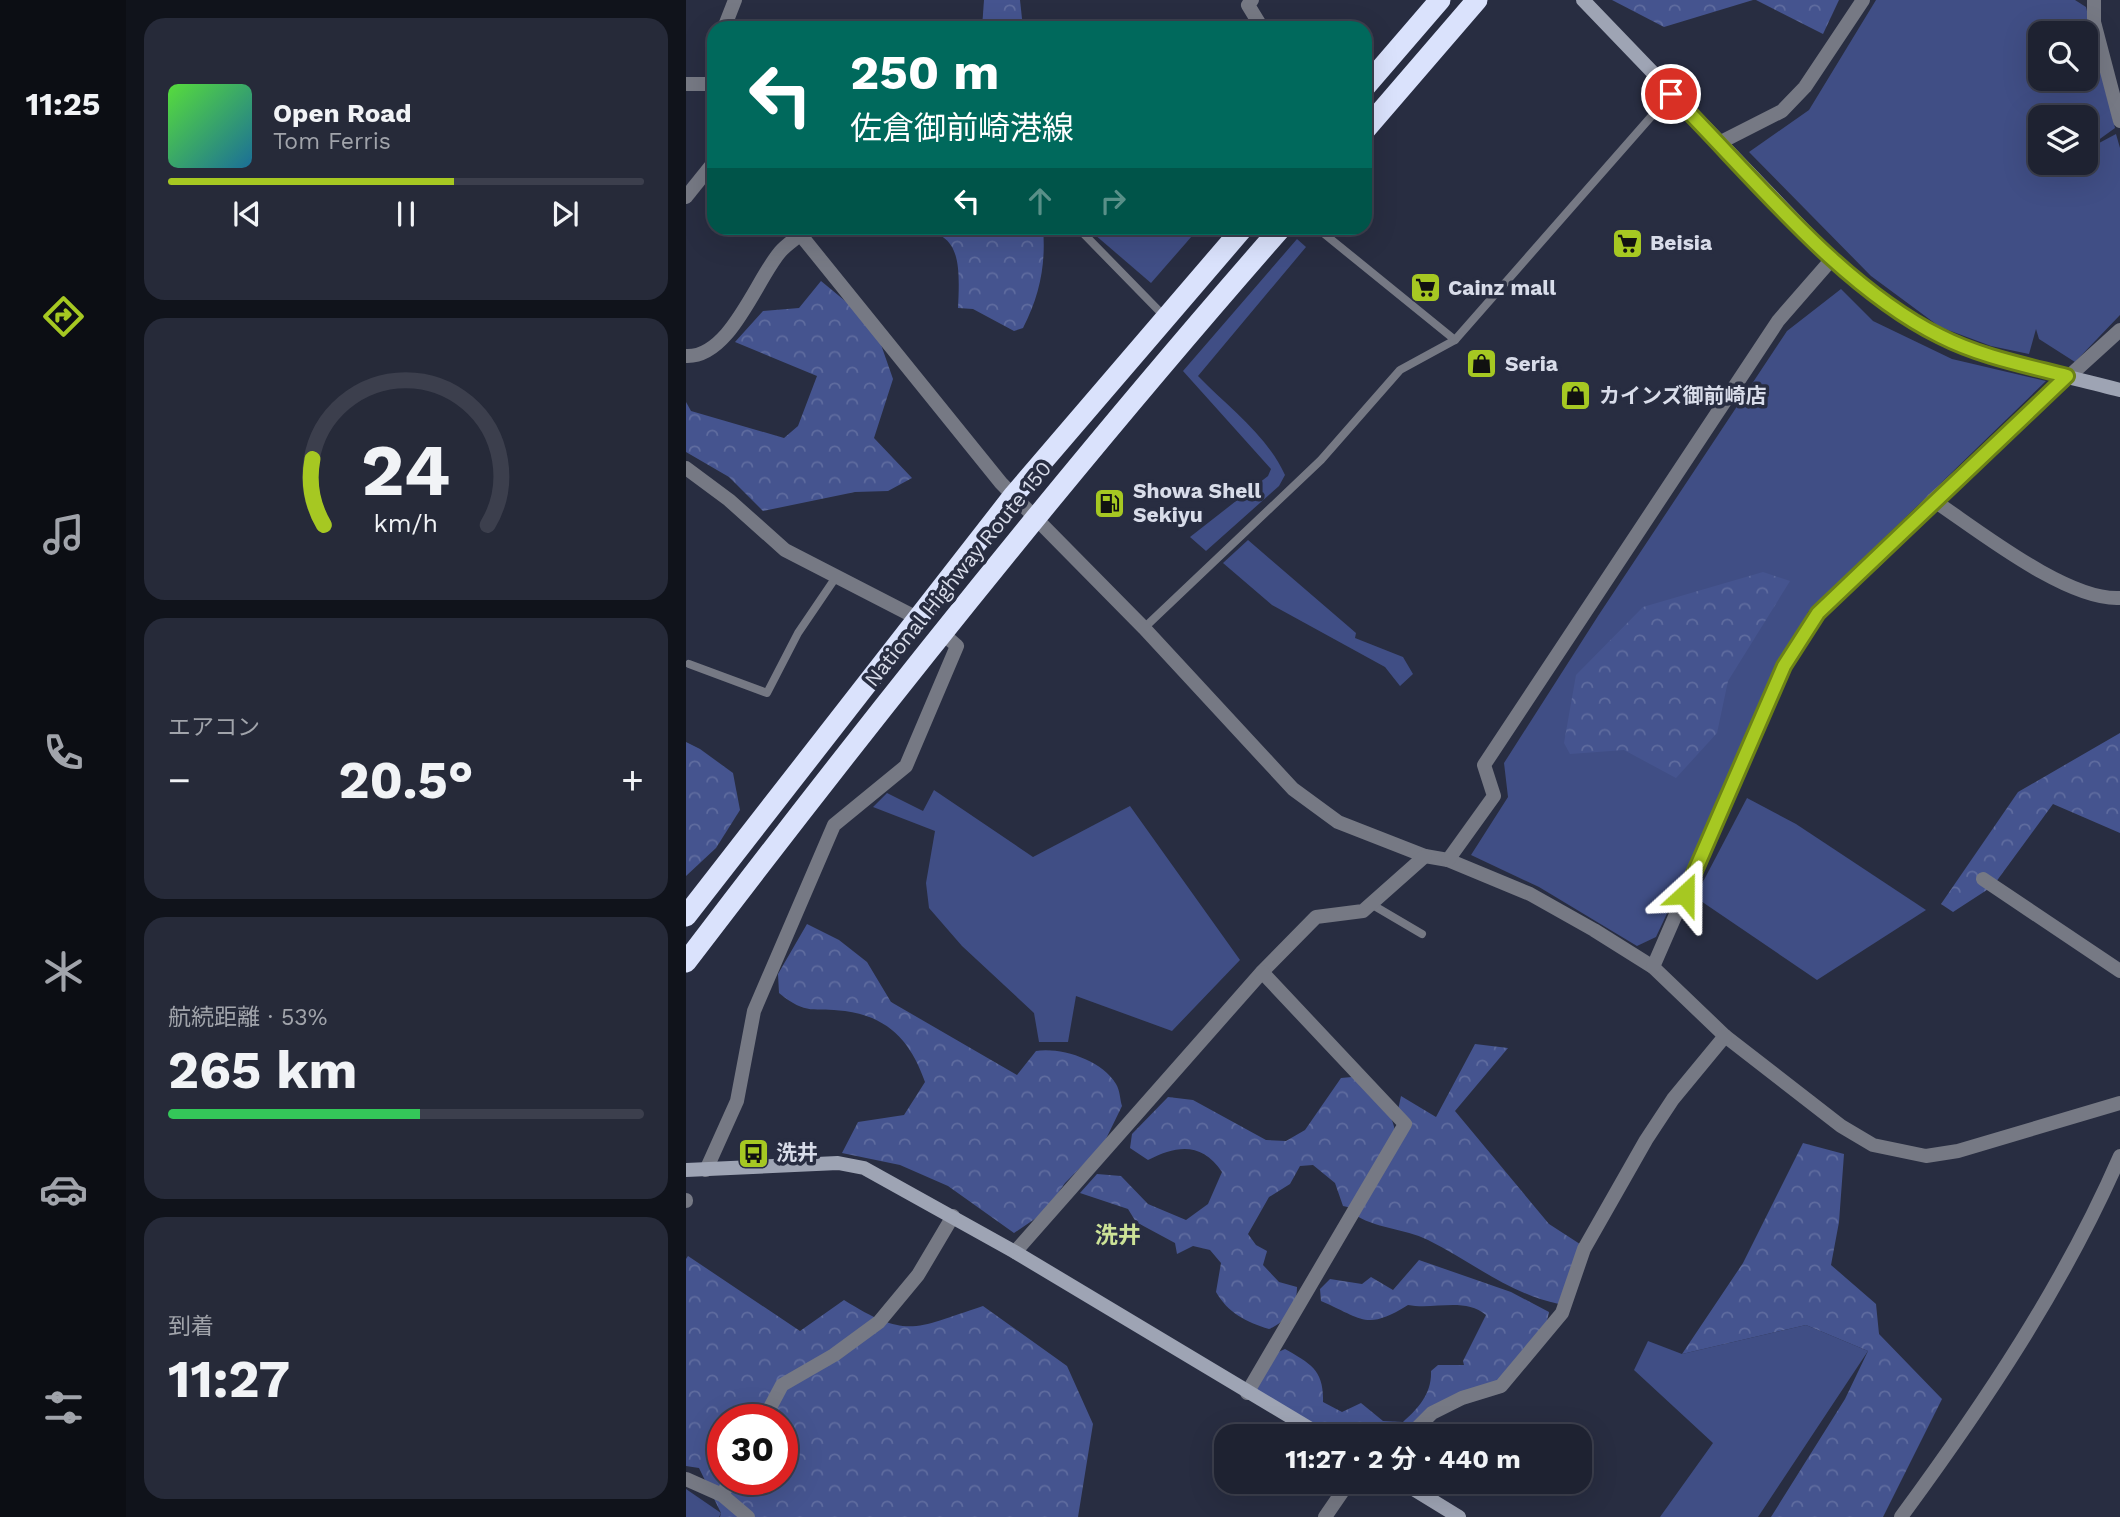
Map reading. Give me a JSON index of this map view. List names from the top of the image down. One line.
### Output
{"streets":{"highway":["National Highway Route 150"]},"districts":["洗井"],"places":{"supermarket":["Beisia","Cainz mall"],"shop":["Seria","カインズ御前崎店"],"fuel station":["Showa Shell Sekiyu"],"bus stop":["洗井"]},"page":{"tabs":"11:25","turn":["250 m","佐倉御前崎港線"],"song":["Open Road","Tom Ferris"],"tile":["エアコン",["航続距離 · 53%","265 km"],["到着","11:27"]],"heat":["−","20.5°","+"],"limit":"30","trip":"11:27 · 2 分 · 440 m","gauge":["24","km/h"]}}
